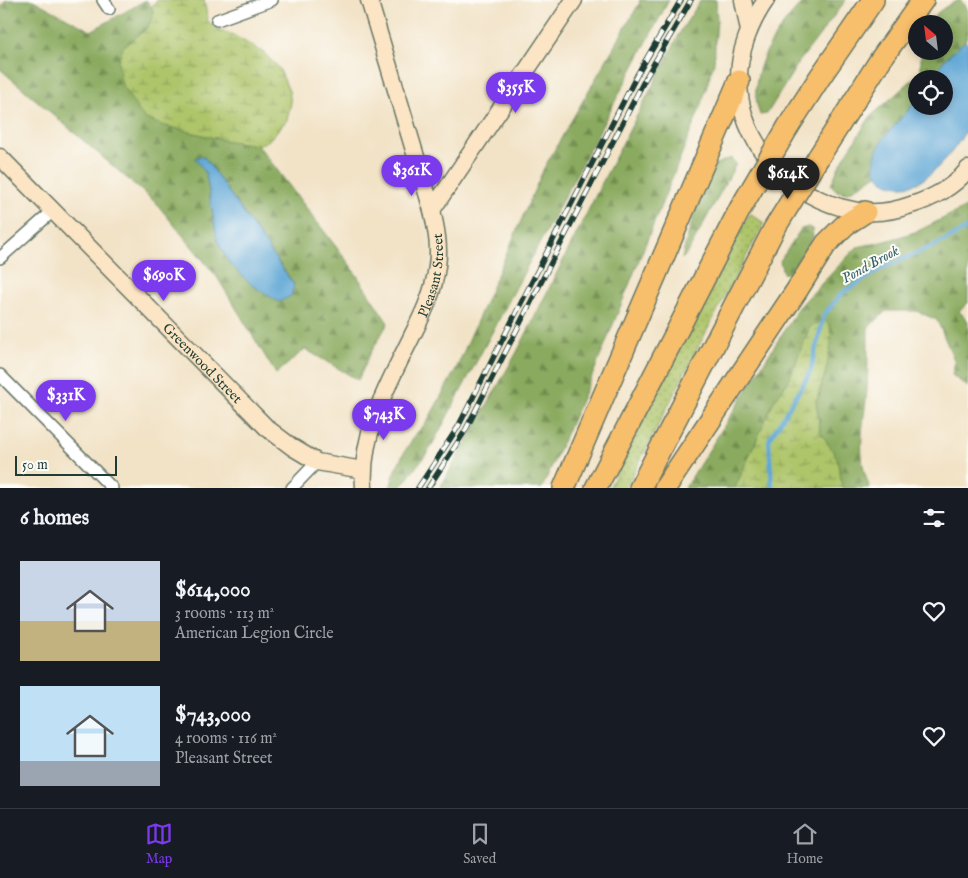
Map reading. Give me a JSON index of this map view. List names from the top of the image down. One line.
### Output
{"streets":{"street":["Pleasant Street","Greenwood Street"]},"crossings":[["Pleasant Street","Greenwood Street"]],"water":["Pond Brook"],"scale_bar":"50 m","north":"top left","page":{"price":["$355K","$361K","$614K","$690K","$331K","$743K"],"scale":"50 m","heading":"6 homes","list":[{"name":"$614,000","note":"3 rooms · 113 m² · American Legion Circle"},{"name":"$743,000","note":"4 rooms · 116 m² · Pleasant Street"}],"tabs":["Map","Saved","Home"]}}
